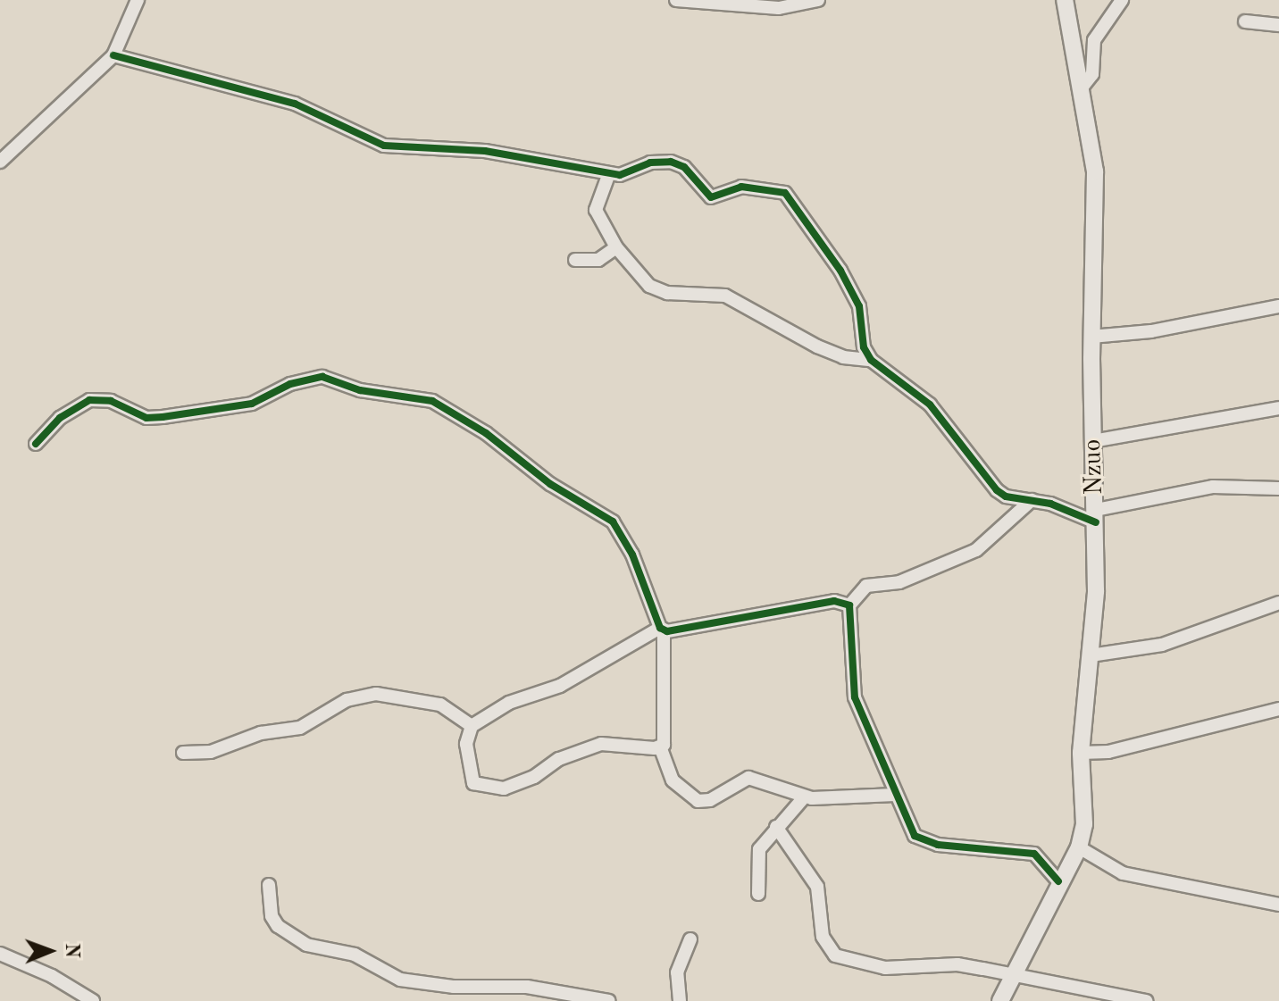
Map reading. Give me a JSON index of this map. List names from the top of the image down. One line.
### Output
{"streets":{"street":["Nzuo"]},"north":"right"}
